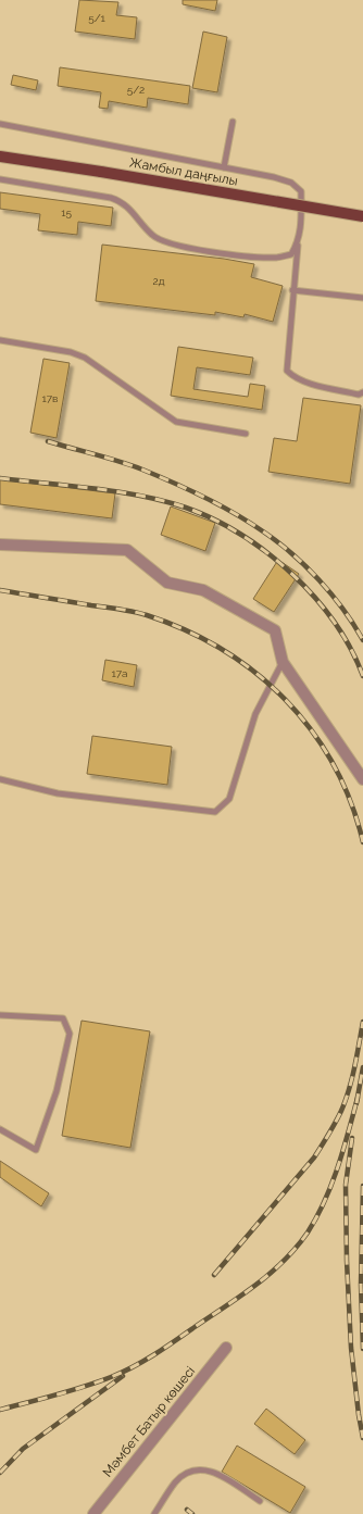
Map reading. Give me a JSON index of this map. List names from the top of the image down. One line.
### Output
{"streets":{"main road":["Жамбыл даңғылы"],"street":["Мәмбет Батыр көшесі"]},"house_numbers":["5/1","5/2","15","2д","17в","17а"]}
